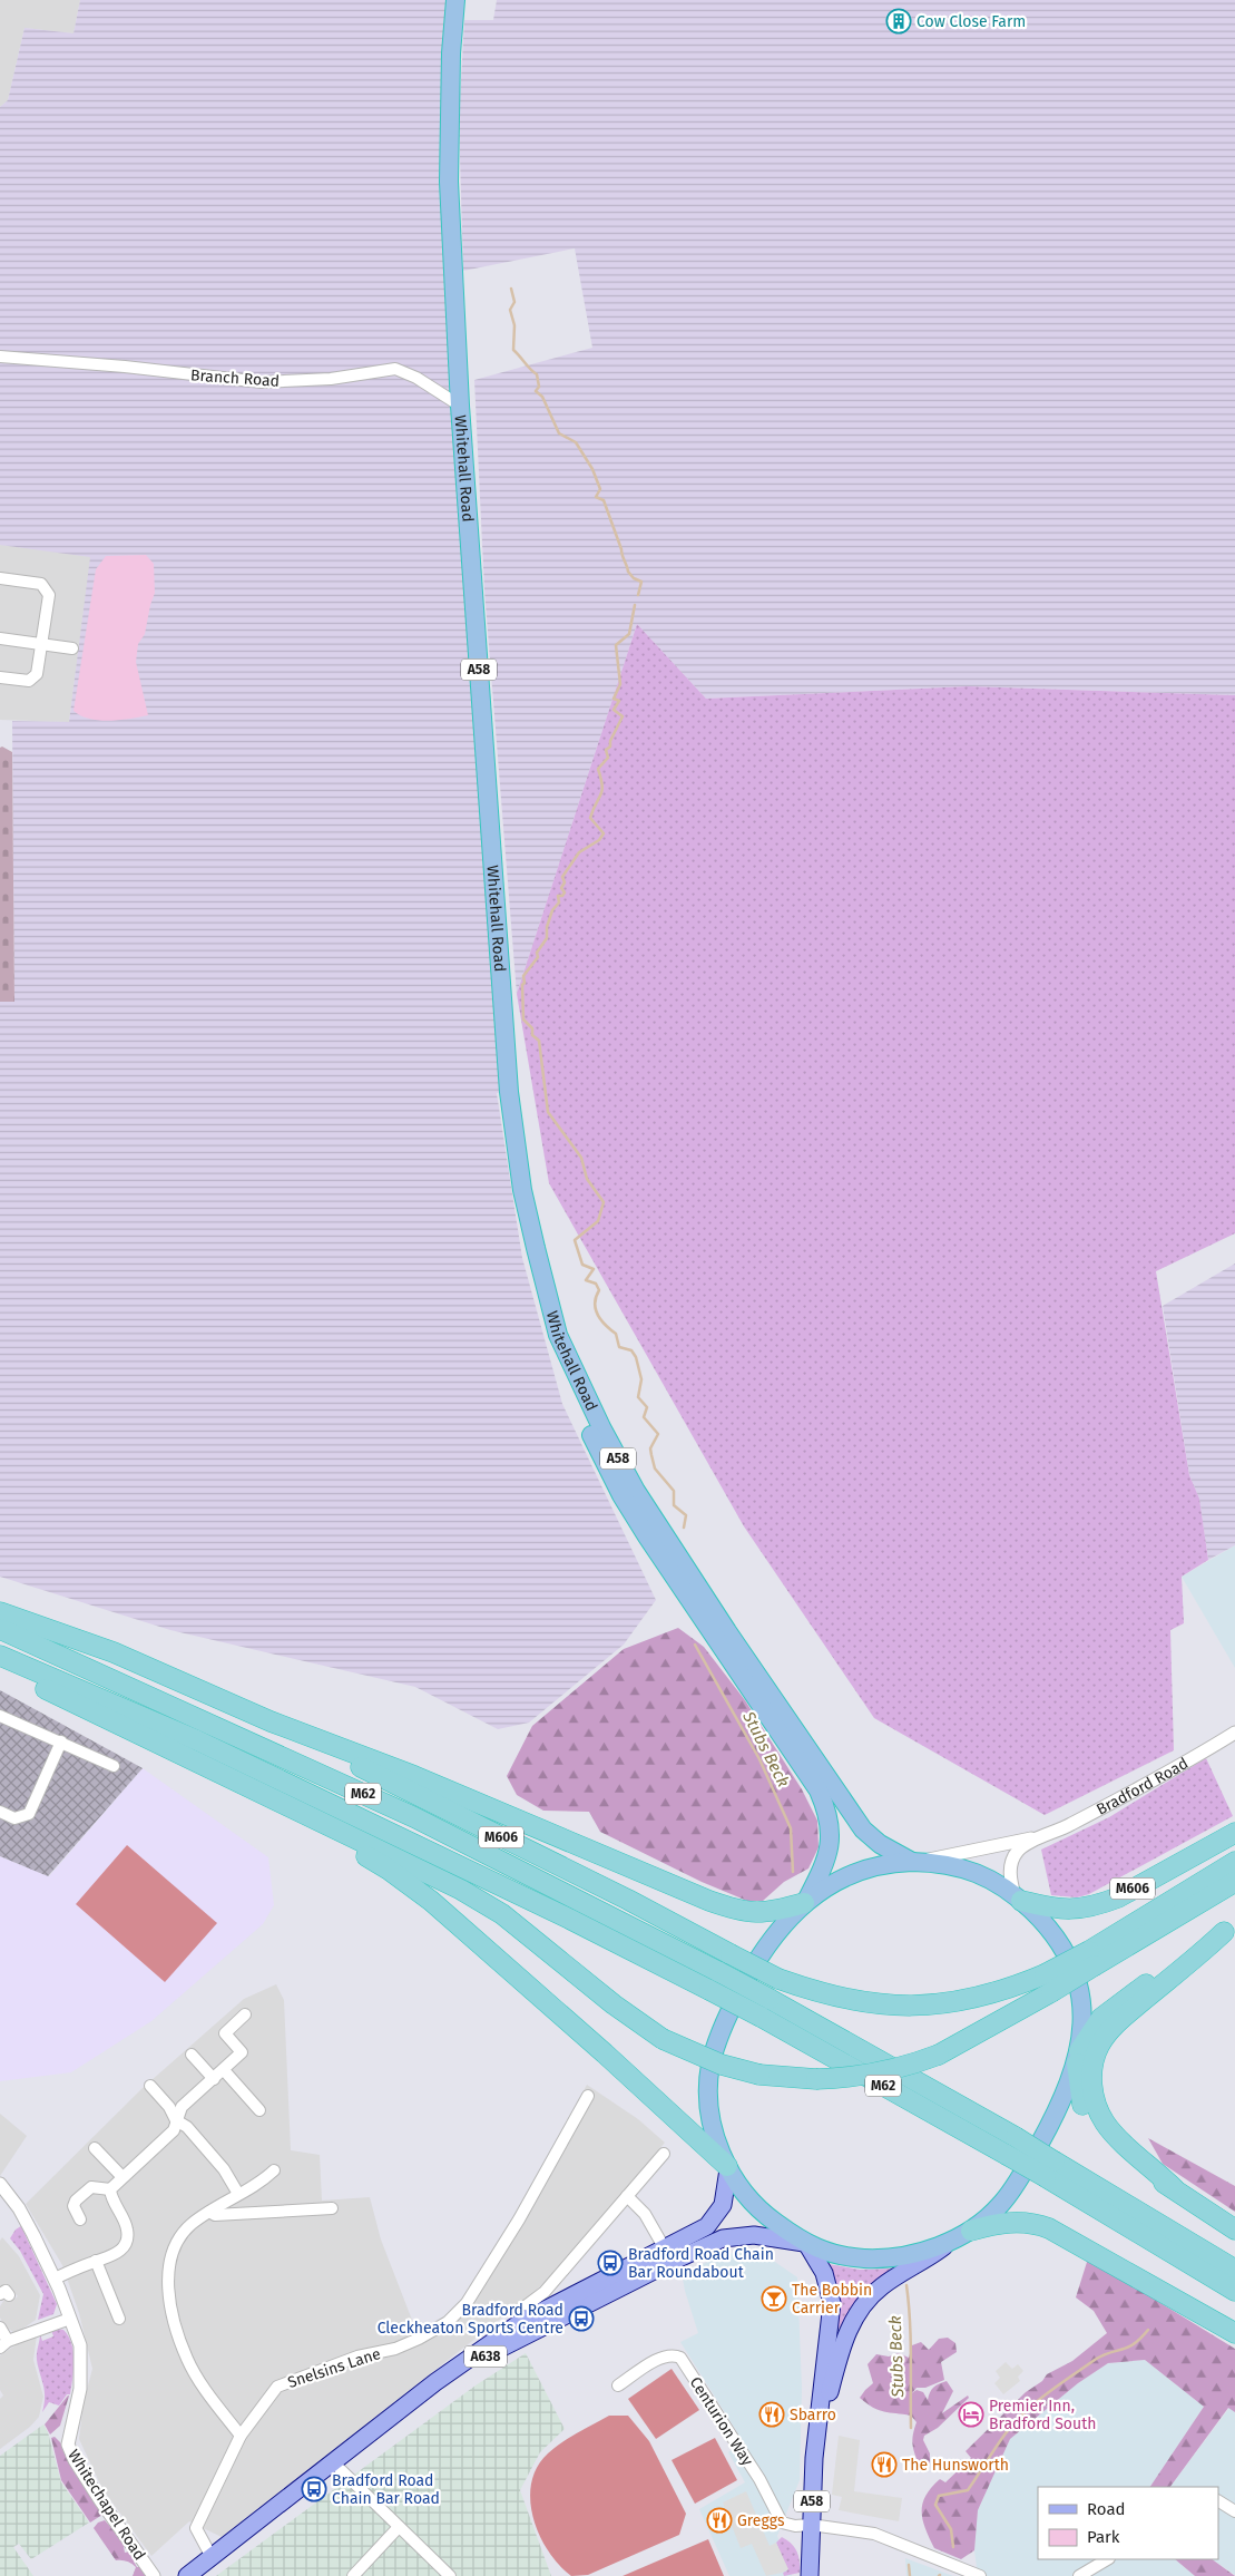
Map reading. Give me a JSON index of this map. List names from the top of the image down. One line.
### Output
{"streets":{"highway":["Whitehall Road","A58","M62","M606"],"street":["Branch Road","Bradford Road","Snelsins Lane","Centurion Way","Whitechapel Road"]},"crossings":[["Branch Road","Whitehall Road"],["Whitehall Road","A58"],["Whitehall Road","Bradford Road"],["A58","Centurion Way"],["Bradford Road","M606"]],"water":["Stubs Beck"],"places":{"building":["Cow Close Farm"],"bus stop":["Bradford Road Chain Bar Roundabout","Bradford Road Cleckheaton Sports Centre","Bradford Road Chain Bar Road"],"bar":["The Bobbin Carrier"],"restaurant":["Sbarro","The Hunsworth","Greggs"],"hotel":["Premier Inn, Bradford South"]},"legend":["Road","Park"]}
